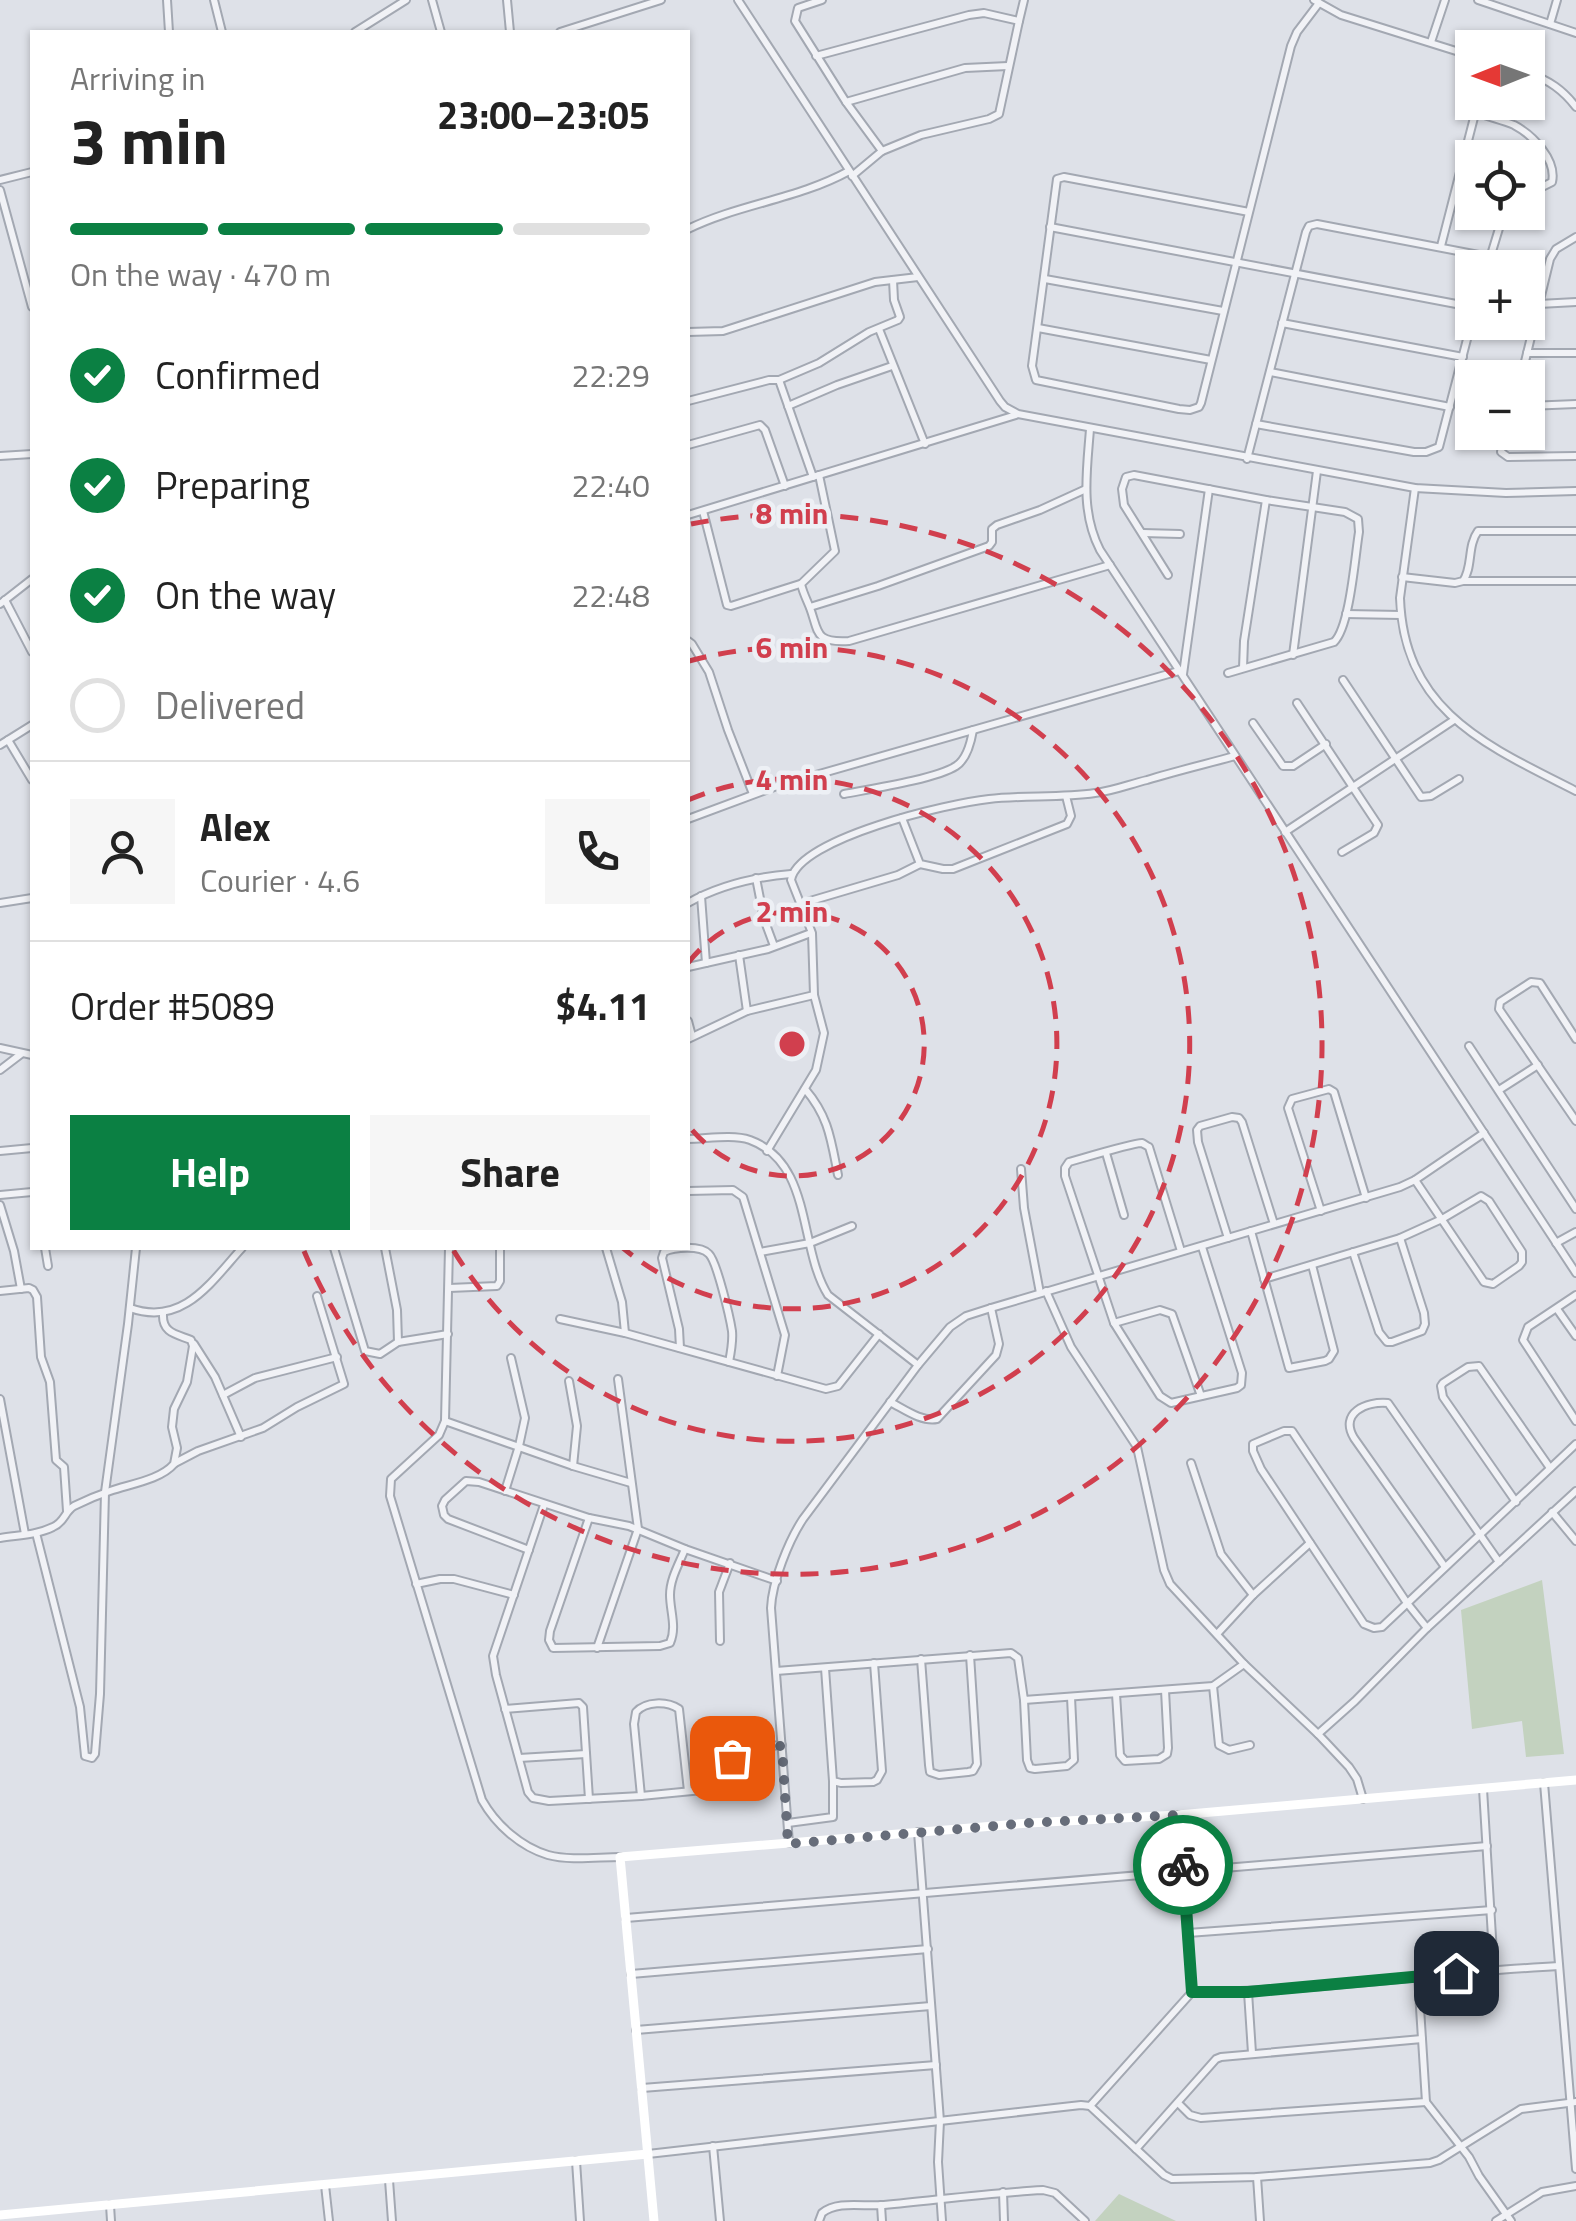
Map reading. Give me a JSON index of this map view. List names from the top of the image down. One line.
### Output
{"north":"left","page":{"map_buttons":["+","−"],"heading":["3 min","Arriving in","23:00–23:05"],"panel":["Alex","Courier · 4.6","Order #5089","$4.11"],"bar":"On the way · 470 m","list":[["Confirmed","22:29"],["Preparing","22:40"],["On the way","22:48"],"Delivered"],"buttons":["Help","Share"]},"rings":["8 min","6 min","4 min","2 min"]}
